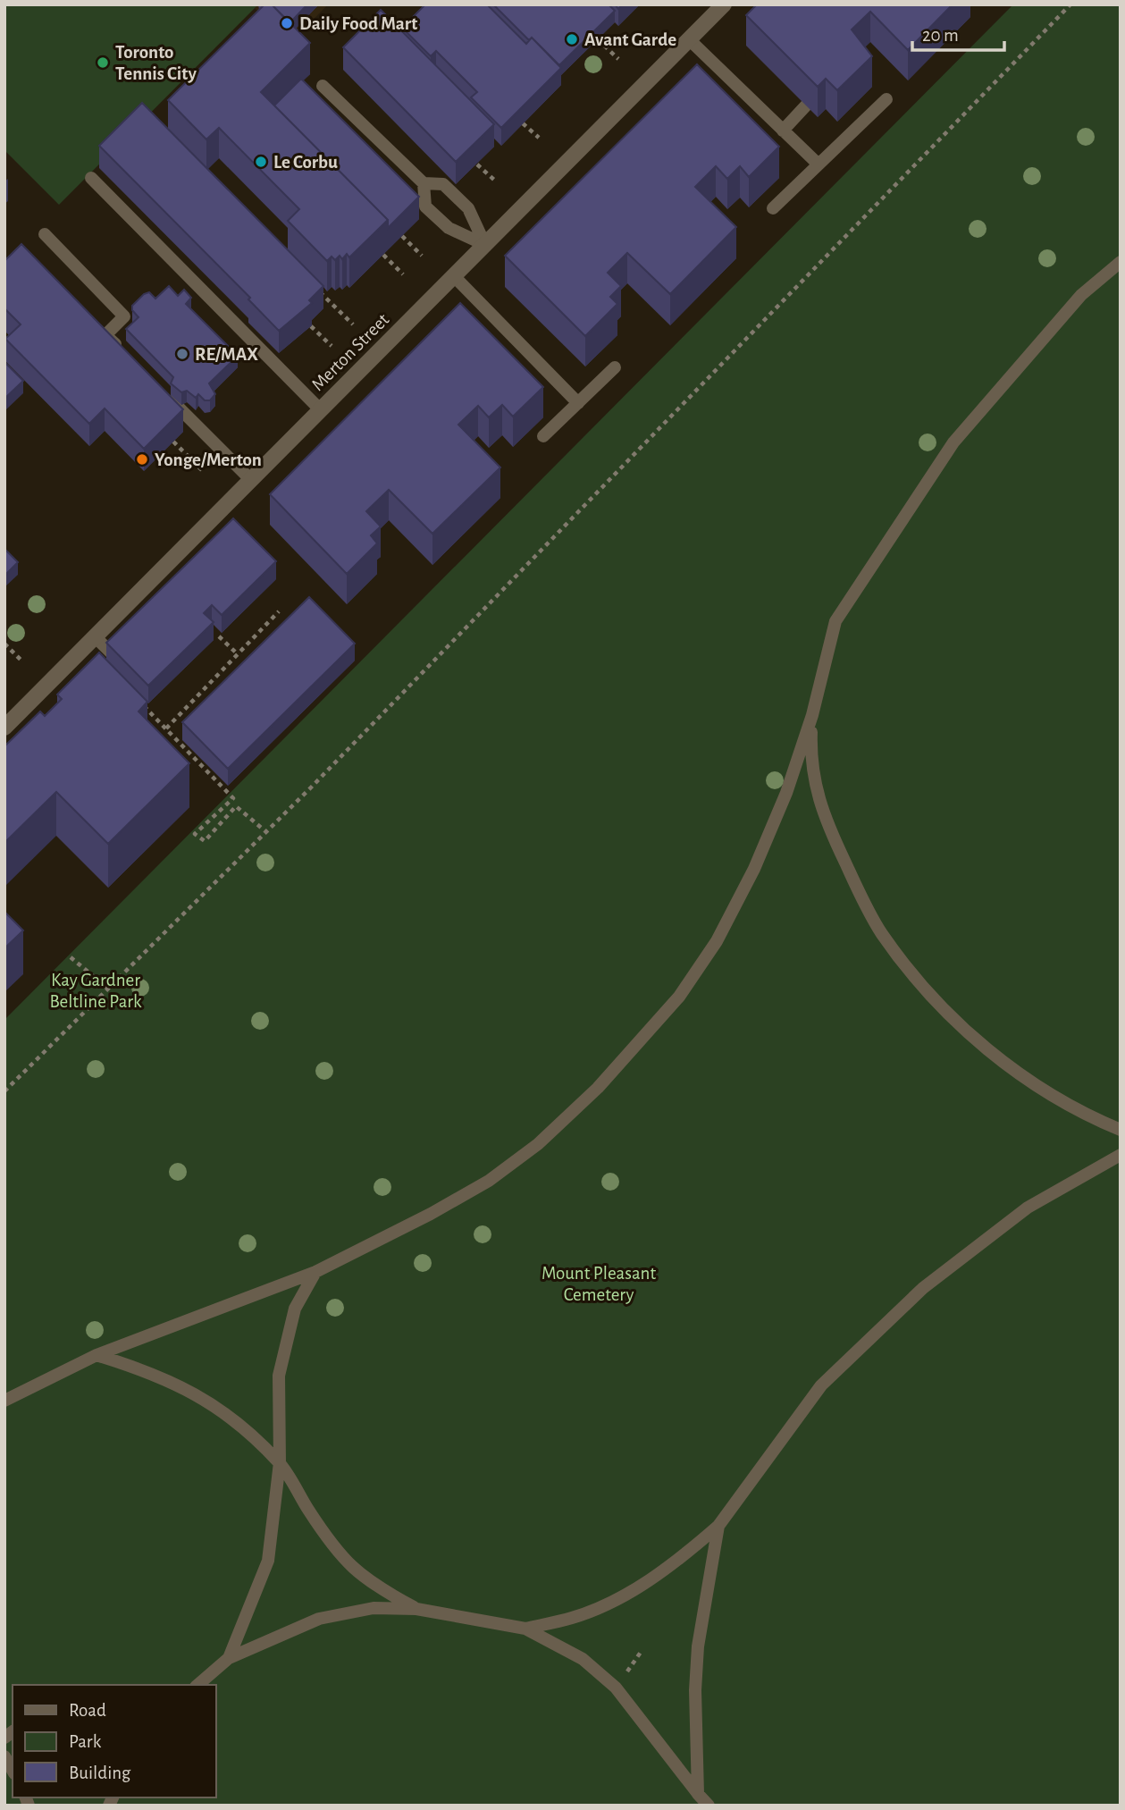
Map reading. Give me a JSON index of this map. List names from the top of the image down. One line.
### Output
{"streets":{"street":["Merton Street"]},"parks":["Kay Gardner Beltline Park","Mount Pleasant Cemetery"],"places":["Daily Food Mart","Avant Garde","Toronto Tennis City","Le Corbu","RE/MAX","Yonge/Merton"],"legend":["Road","Park","Building"],"scale_bar":"20 m"}
